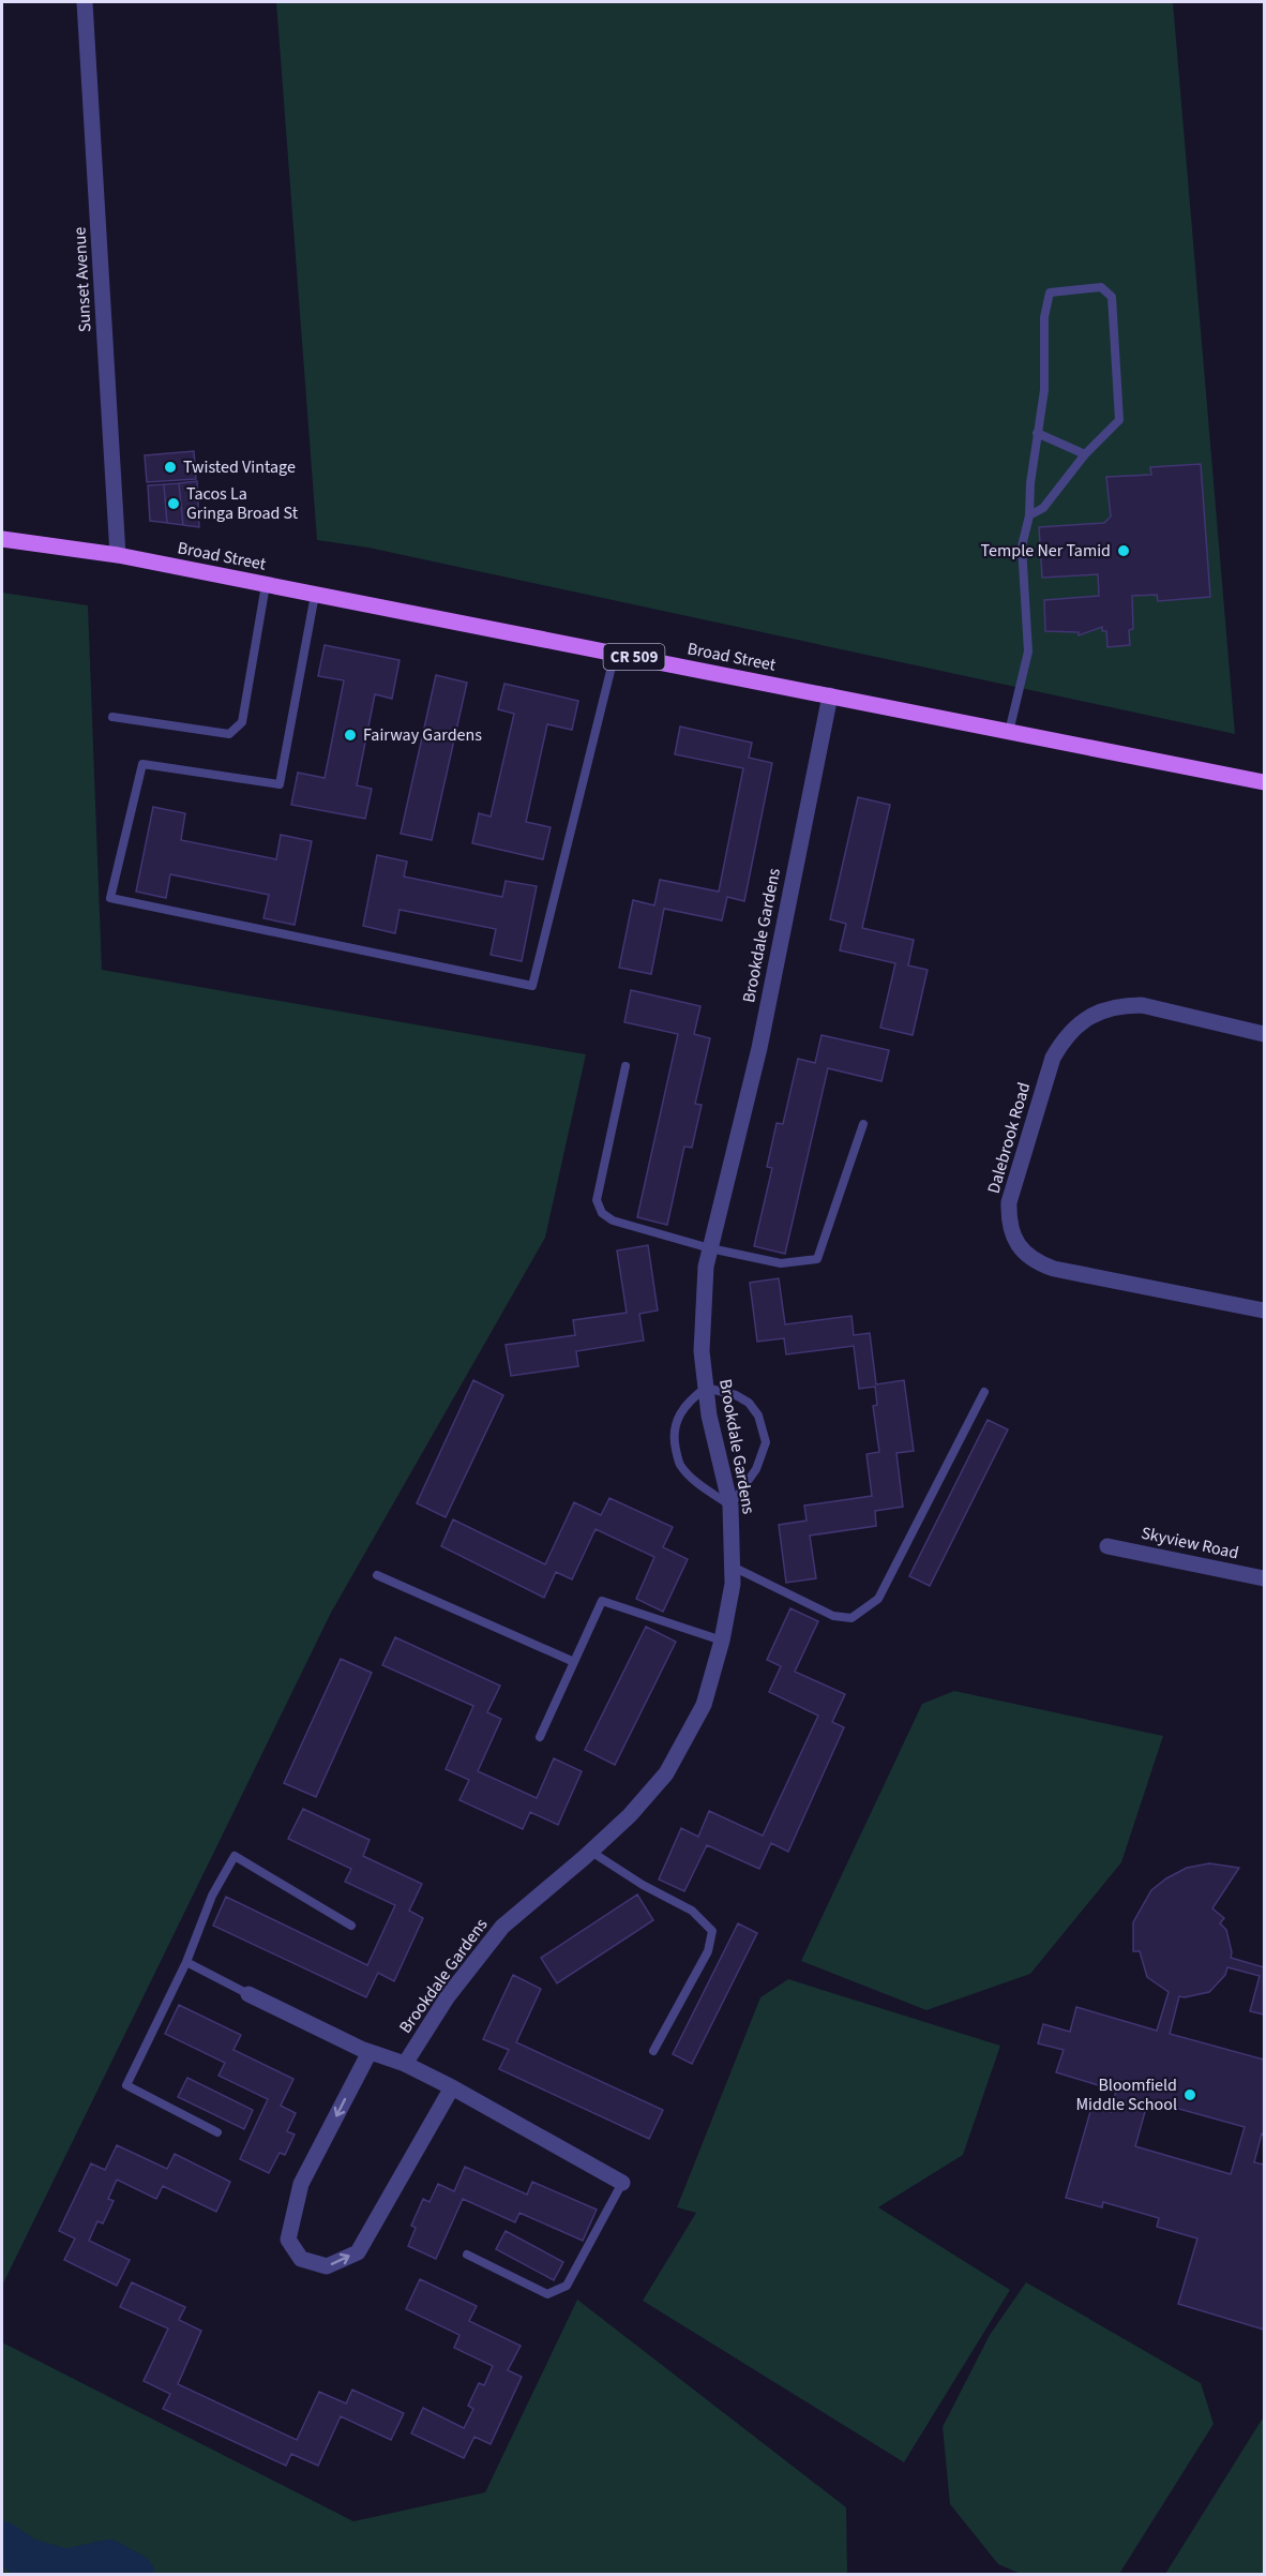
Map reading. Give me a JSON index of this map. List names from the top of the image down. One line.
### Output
{"streets":{"main road":["Broad Street","CR 509"],"street":["Sunset Avenue","Brookdale Gardens","Dalebrook Road","Skyview Road"]},"crossings":[["Sunset Avenue","Broad Street"],["Broad Street","Brookdale Gardens"]],"places":["Twisted Vintage","Tacos La Gringa Broad St","Temple Ner Tamid","Fairway Gardens","Bloomfield Middle School"]}
